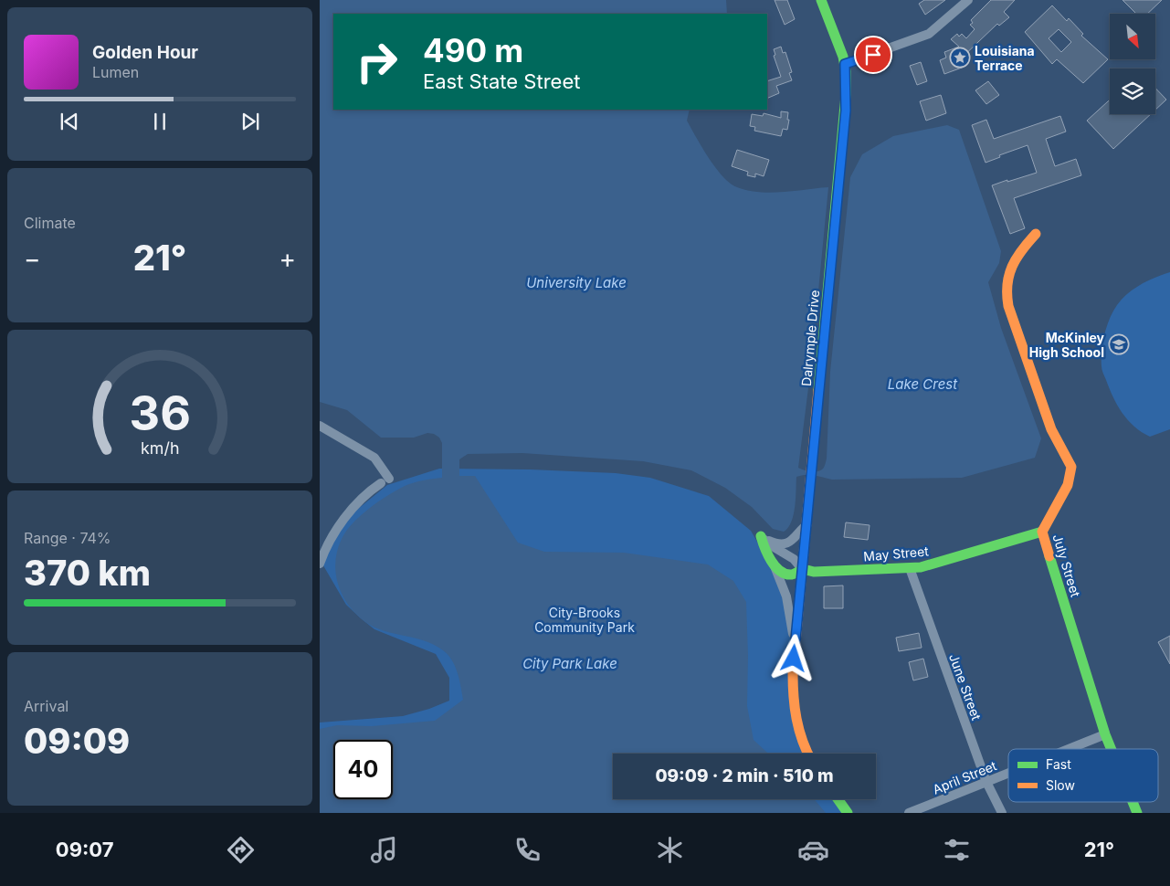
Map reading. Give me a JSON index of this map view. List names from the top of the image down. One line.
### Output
{"streets":{"street":["Dalrymple Drive","May Street","July Street","June Street","April Street"]},"crossings":[["Dalrymple Drive","May Street"],["May Street","July Street"],["May Street","June Street"],["July Street","April Street"],["June Street","April Street"]],"water":["University Lake","Lake Crest","City Park Lake"],"parks":["City-Brooks Community Park"],"places":{"place":["Louisiana Terrace"],"school or university":["McKinley High School"]},"legend":["Fast","Slow"],"north":"bottom right","page":{"turn":["490 m","East State Street"],"song":["Golden Hour","Lumen"],"tile":["Climate",["Range · 74%","370 km"],["Arrival","09:09"]],"heat":["−","21°","+"],"limit":"40","trip":"09:09 · 2 min · 510 m","tabs":["09:07","21°"],"gauge":["36","km/h"]}}
